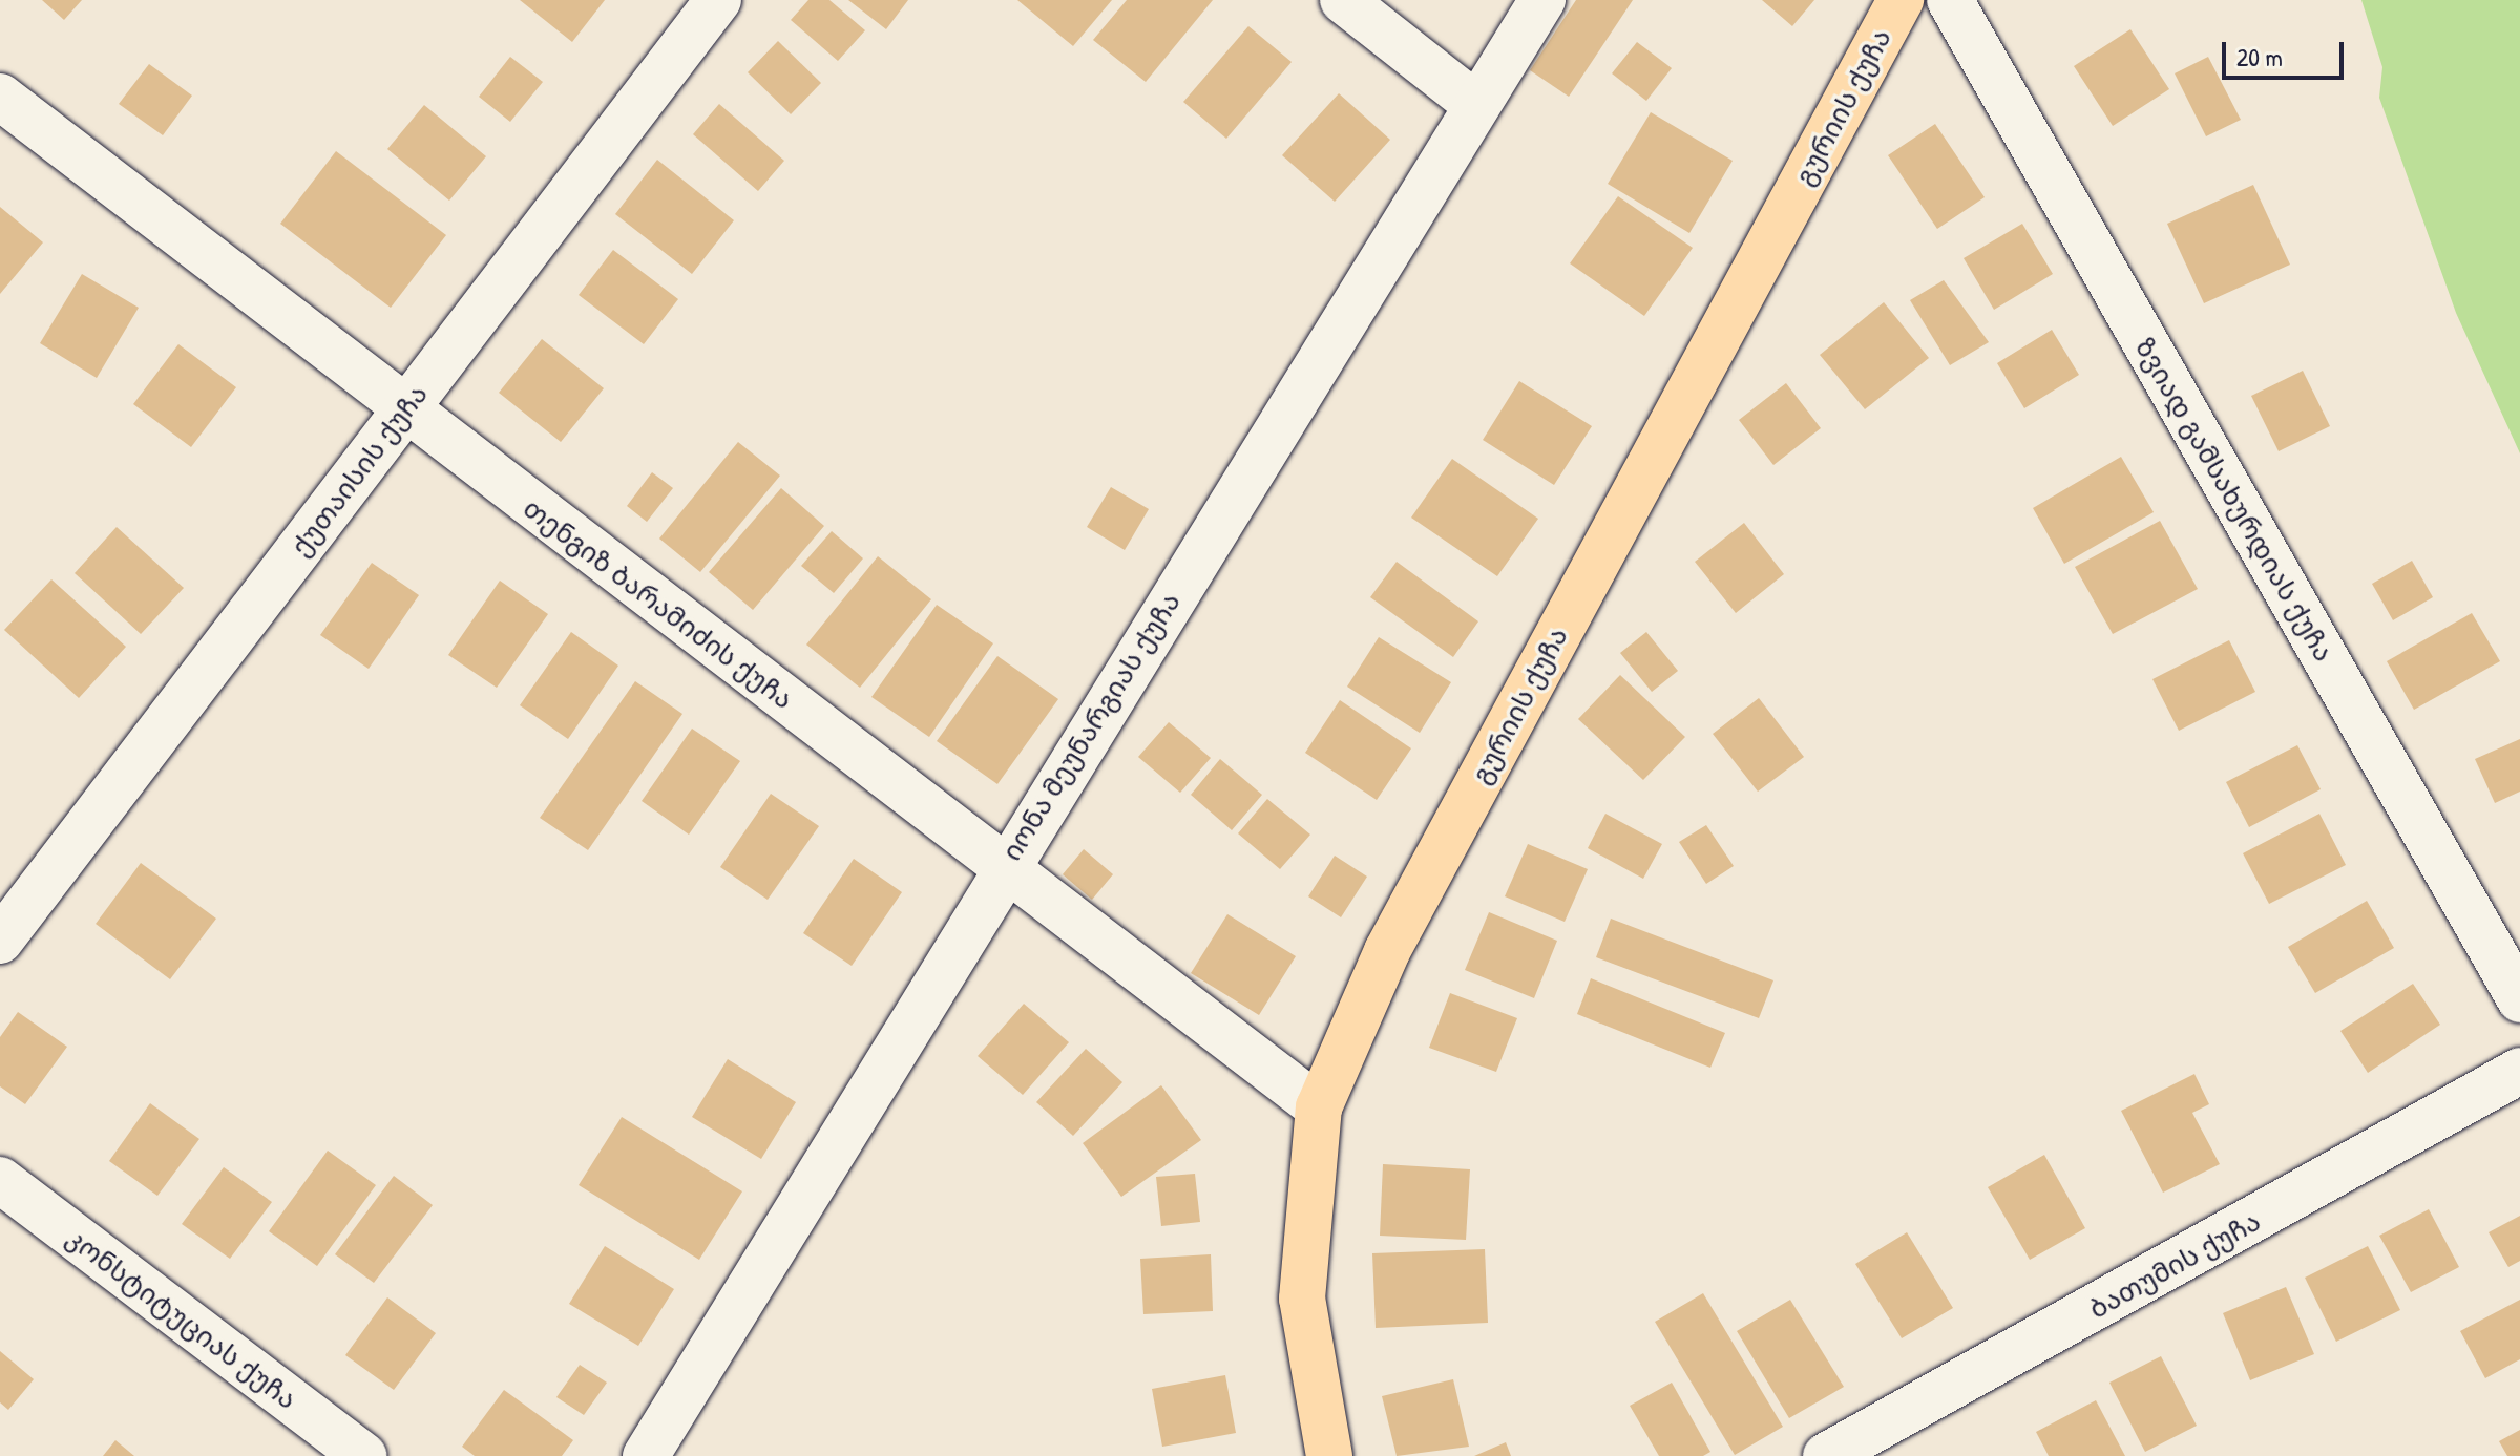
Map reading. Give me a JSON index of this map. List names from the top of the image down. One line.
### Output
{"streets":{"highway":["გურიის ქუჩა"],"street":["ქუთაისის ქუჩა","ზვიად გამსახურდიას ქუჩა","თენგიზ ბარამიძის ქუჩა","იონა მეუნარგიას ქუჩა","ბათუმის ქუჩა","კონსტიტუციას ქუჩა"]},"crossings":[["გურიის ქუჩა","თენგიზ ბარამიძის ქუჩა"],["ქუთაისის ქუჩა","თენგიზ ბარამიძის ქუჩა"],["თენგიზ ბარამიძის ქუჩა","იონა მეუნარგიას ქუჩა"]],"scale_bar":"20 m"}
